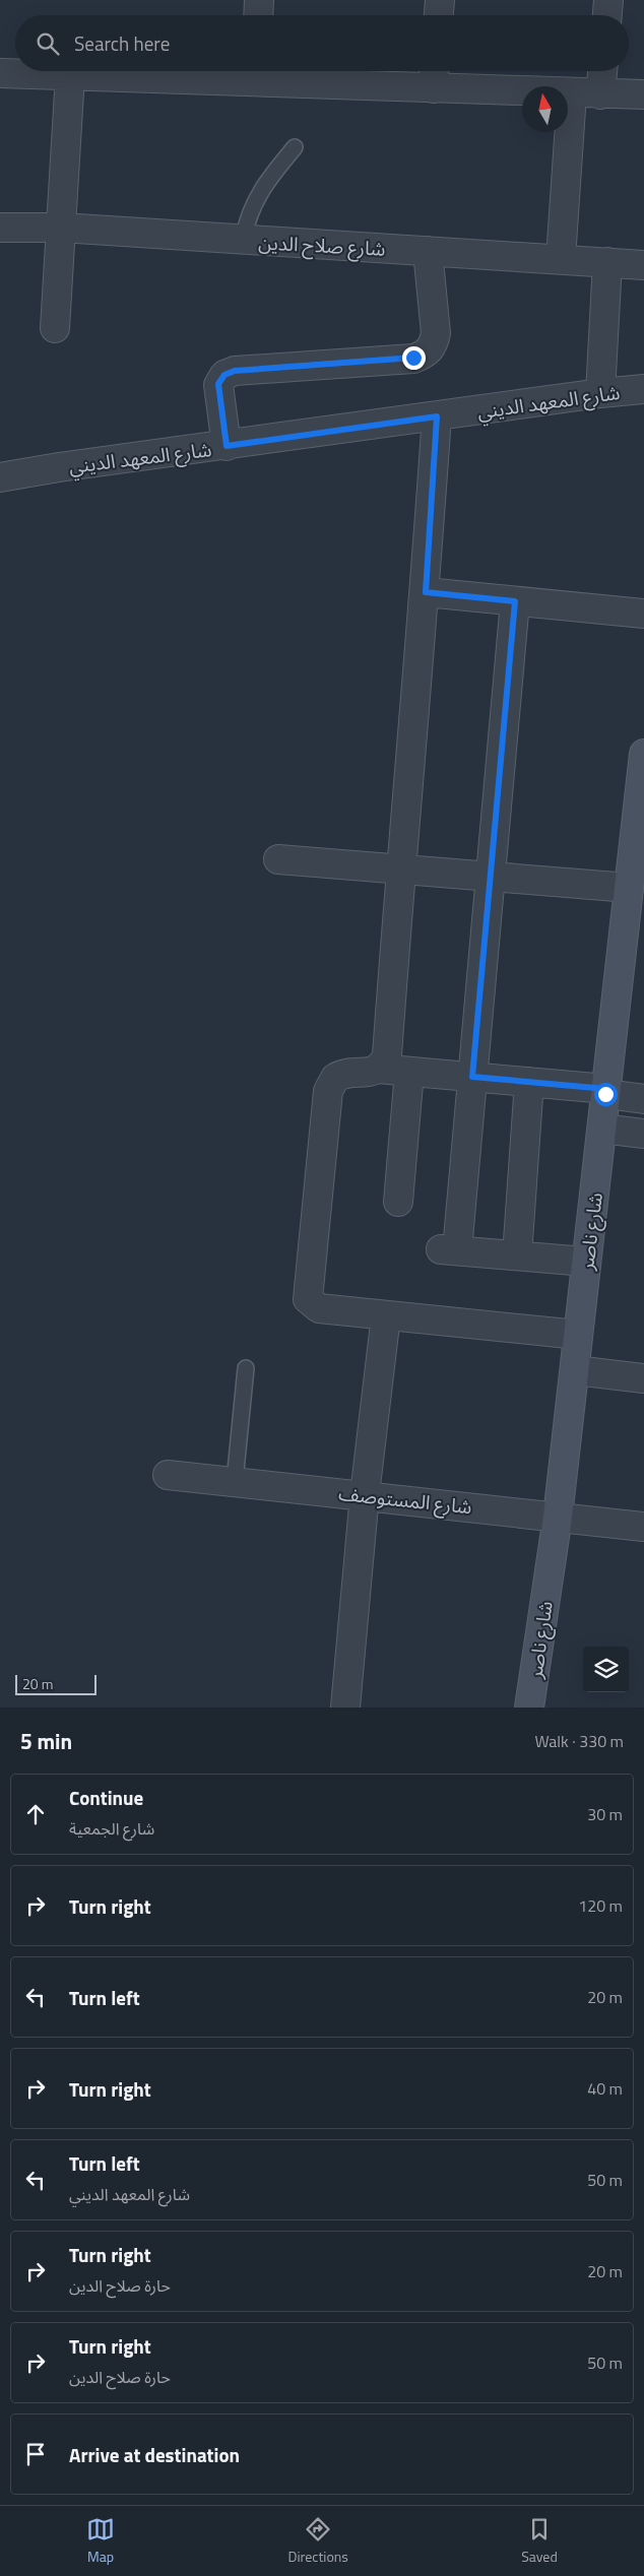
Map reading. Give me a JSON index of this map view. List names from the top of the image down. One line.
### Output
{"streets":{"street":["شارع صلاح الدين","شارع المعهد الديني","شارع ناصر","شارع المستوصف"]},"crossings":[["شارع ناصر","شارع المستوصف"]],"scale_bar":"20 m","north":"top","page":{"search":"Search here","scale":"20 m","heading":["5 min","Walk · 330 m"],"list":[["Continue","شارع الجمعية","30 m"],["Turn right","120 m"],["Turn left","20 m"],["Turn right","40 m"],["Turn left","شارع المعهد الديني","50 m"],["Turn right","حارة صلاح الدين","20 m"],["Turn right","حارة صلاح الدين","50 m"],"Arrive at destination"],"nav":["Map","Directions","Saved"]}}
